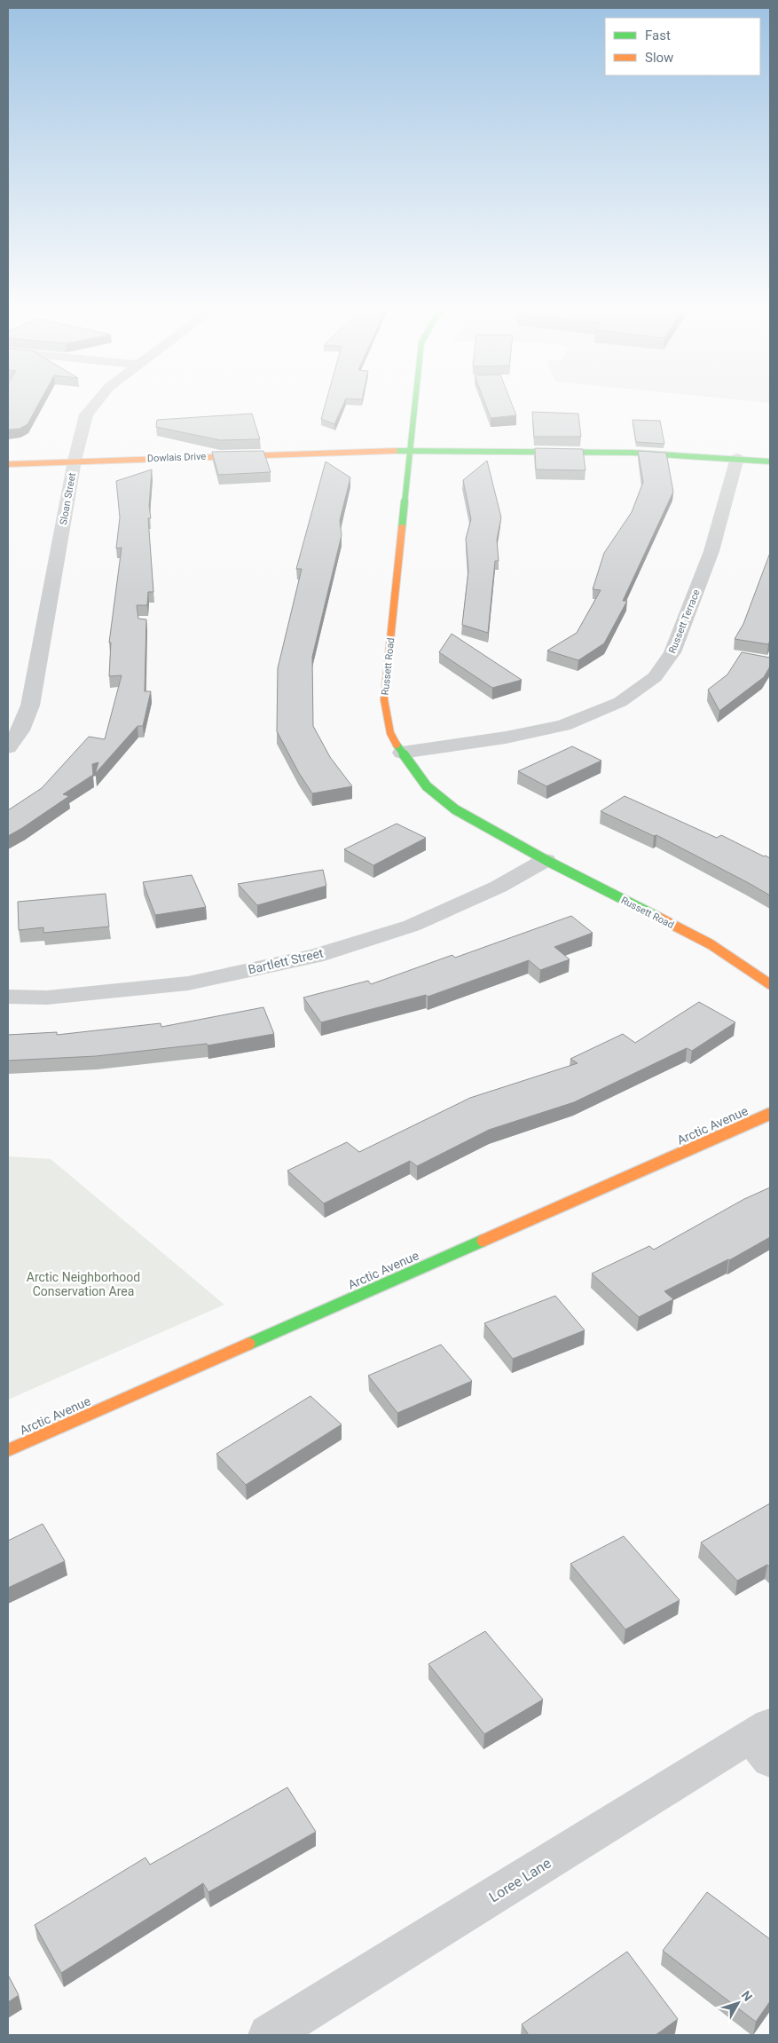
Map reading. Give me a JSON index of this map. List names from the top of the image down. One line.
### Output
{"streets":{"street":["Dowlais Drive","Sloan Street","Russett Terrace","Russett Road","Bartlett Street","Arctic Avenue","Loree Lane"]},"crossings":[["Dowlais Drive","Sloan Street"],["Dowlais Drive","Russett Terrace"],["Dowlais Drive","Russett Road"],["Russett Terrace","Russett Road"],["Russett Road","Bartlett Street"]],"parks":["Arctic Neighborhood Conservation Area"],"legend":["Fast","Slow"],"north":"top right"}
